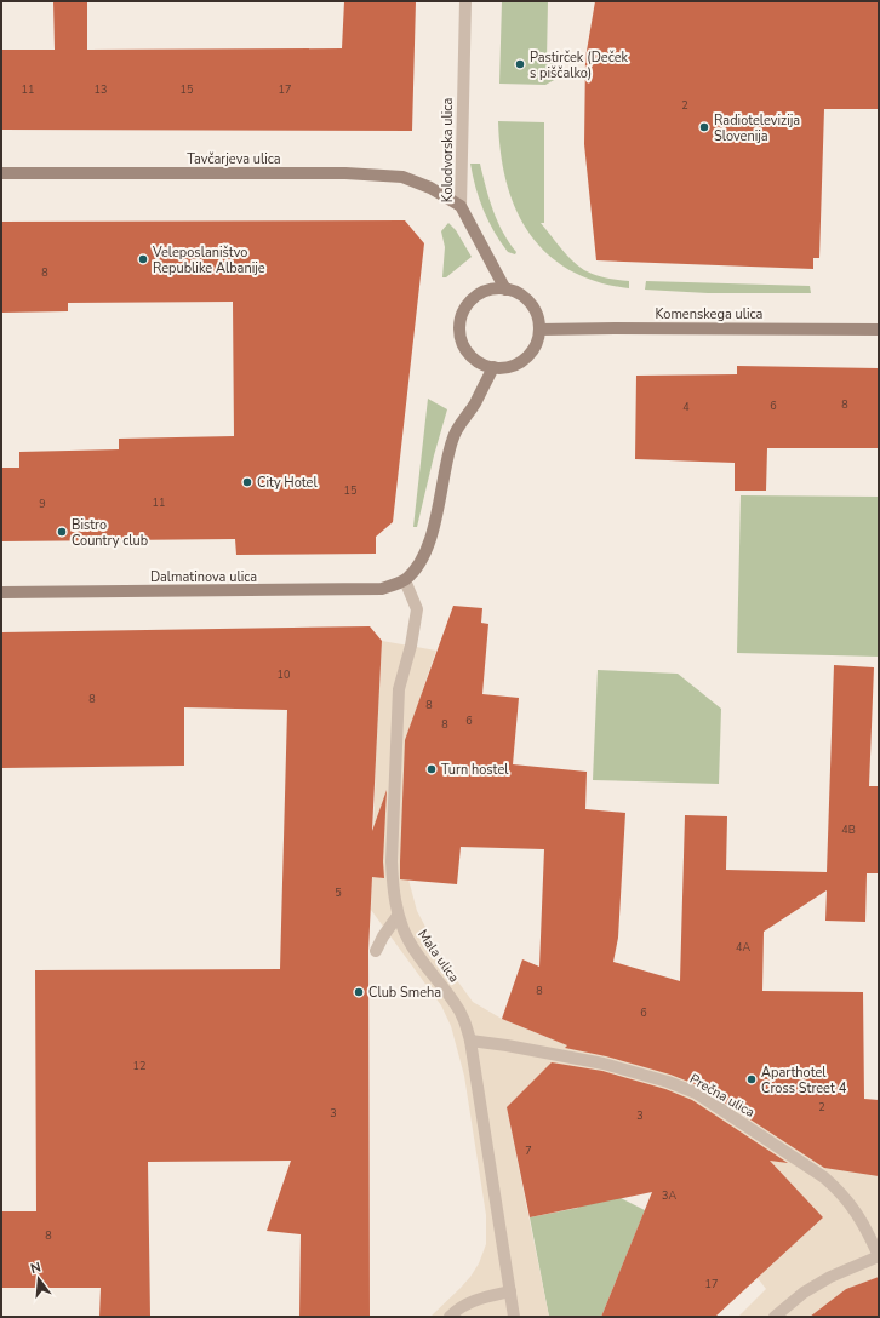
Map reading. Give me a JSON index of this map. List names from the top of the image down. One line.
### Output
{"streets":{"main road":["Kolodvorska ulica","Tavčarjeva ulica","Komenskega ulica","Dalmatinova ulica"],"street":["Mala ulica","Prečna ulica"]},"crossings":[["Kolodvorska ulica","Tavčarjeva ulica"],["Kolodvorska ulica","Komenskega ulica"],["Dalmatinova ulica","Mala ulica"],["Mala ulica","Prečna ulica"]],"places":["Pastirček (Deček s piščalko)","Radiotelevizija Slovenija","Veleposlaništvo Republike Albanije","City Hotel","Bistro Country club","Turn hostel","Club Smeha","Aparthotel Cross Street 4"],"house_numbers":["11","13","15","17","2","8","8","6","4","15","11","9","10","8","8","6","8","4B","5","4A","8","6","12","2","3","3","7","3A","8","17"],"north":"top"}
